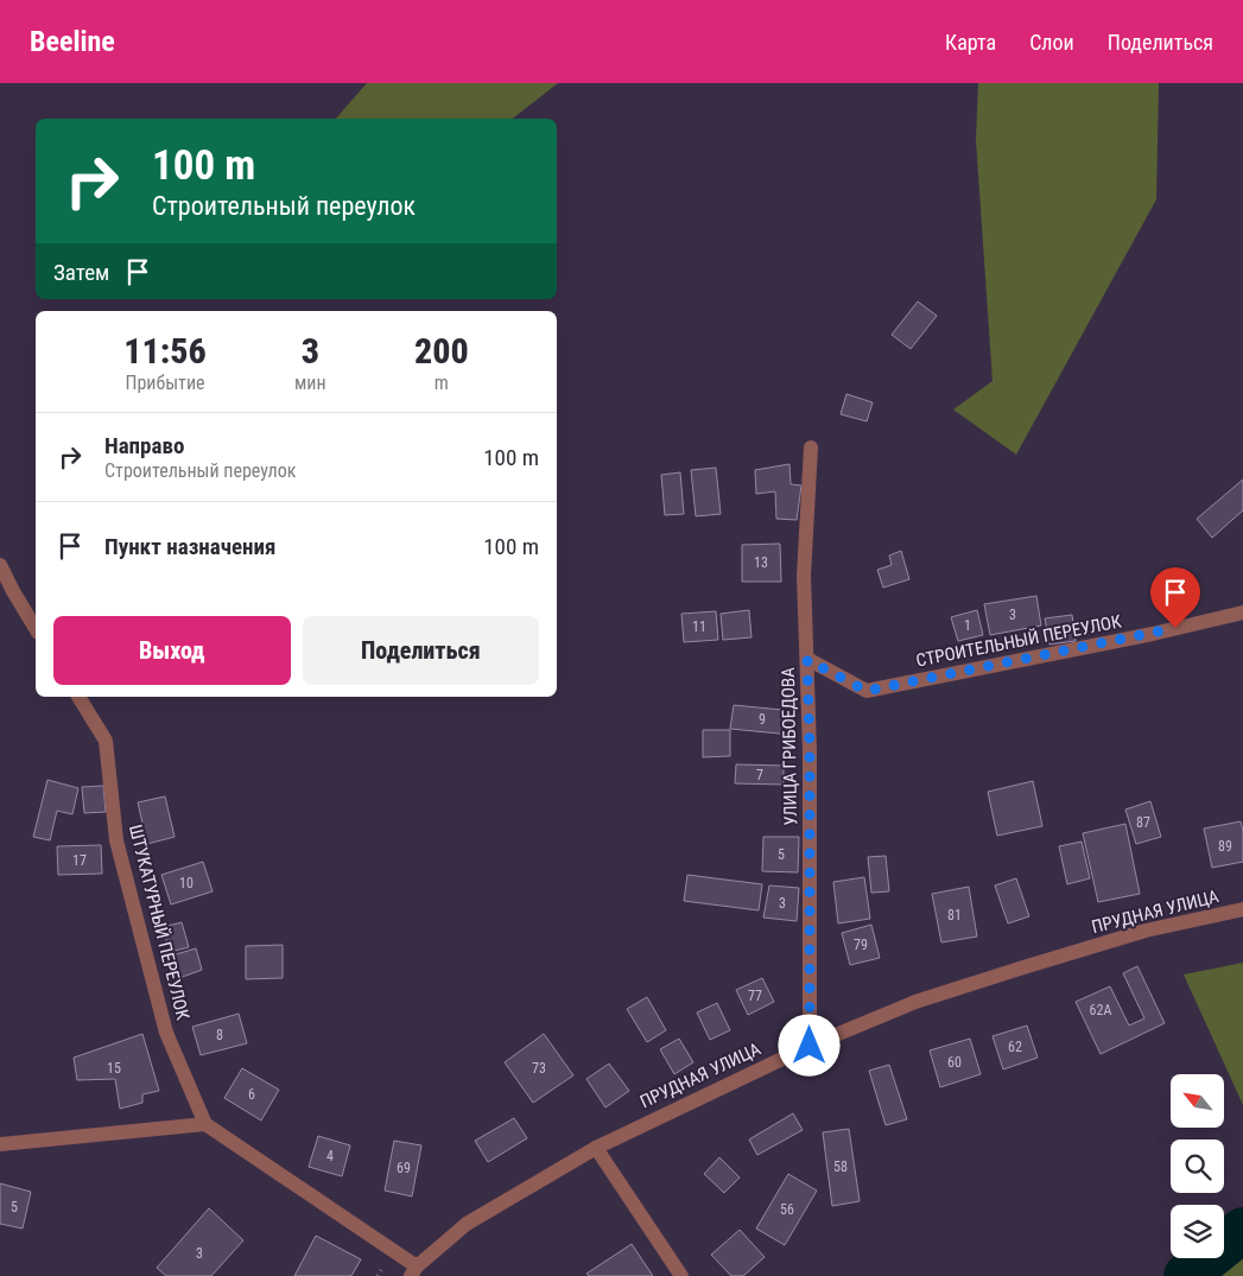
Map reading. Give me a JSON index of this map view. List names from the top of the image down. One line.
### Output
{"streets":{"street":["СТРОИТЕЛЬНЫЙ ПЕРЕУЛОК","УЛИЦА ГРИБОЕДОВА","ПРУДНАЯ УЛИЦА","ШТУКАТУРНЫЙ ПЕРЕУЛОК"]},"crossings":[["СТРОИТЕЛЬНЫЙ ПЕРЕУЛОК","УЛИЦА ГРИБОЕДОВА"],["УЛИЦА ГРИБОЕДОВА","ПРУДНАЯ УЛИЦА"]],"house_numbers":["13","3","1","11","9","7","87","89","5","17","10","3","81","79","77","62А","8","62","60","15","73","6","4","58","69","5","56","3"],"north":"top left","page":{"header":"Beeline","nav":["Карта","Слои","Поделиться"],"turn":["100 m","Строительный переулок"],"then":"Затем","eta":["11:56","Прибытие","3","мин","200","m"],"list":[{"name":"Направо","note":"Строительный переулок","value":"100 m"},{"name":"Пункт назначения","value":"100 m"}],"buttons":["Выход","Поделиться"]}}
